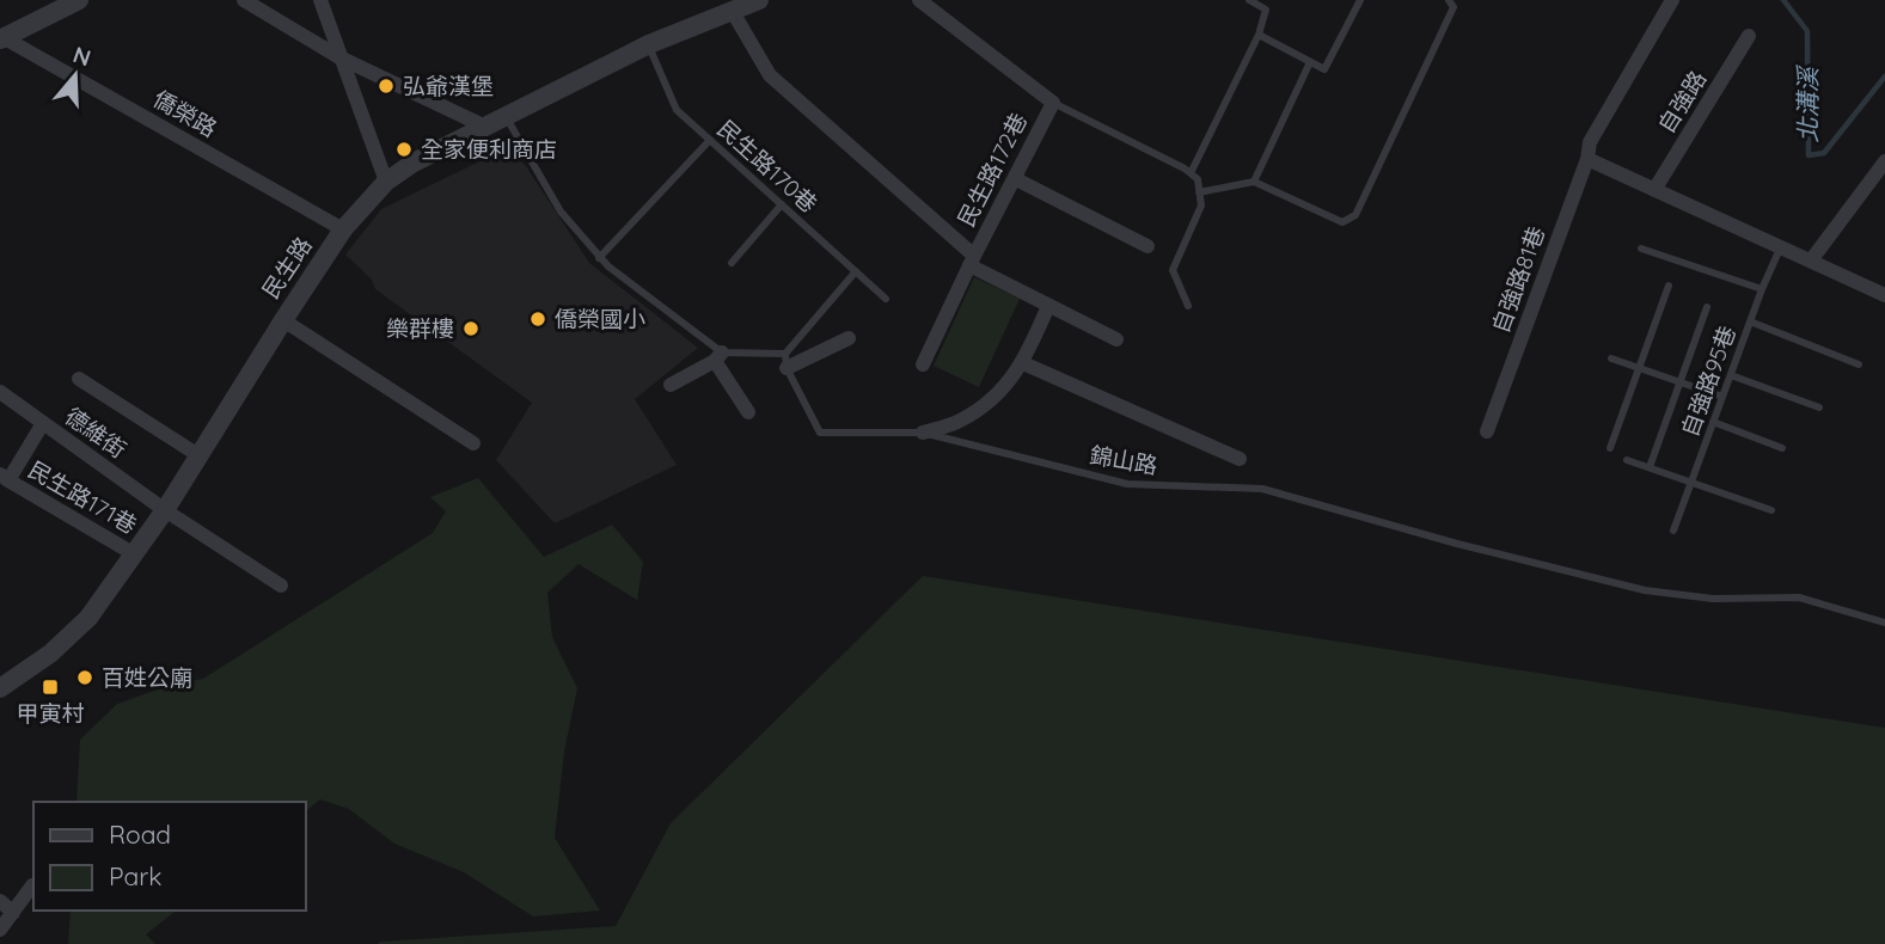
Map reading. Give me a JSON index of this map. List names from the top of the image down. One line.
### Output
{"streets":{"street":["自強路","僑榮路","民生路172巷","民生路","自強路81巷","德維街","民生路171巷"],"lane":["民生路170巷","自強路95巷","錦山路"]},"crossings":[["僑榮路","民生路"],["民生路170巷","民生路"],["民生路","德維街"],["民生路","民生路171巷"]],"water":["北溝溪"],"places":{"other":["弘爺漢堡","全家便利商店","僑榮國小","樂群樓","百姓公廟"],"transit":["甲寅村"]},"legend":["Road","Park"],"north":"top"}
